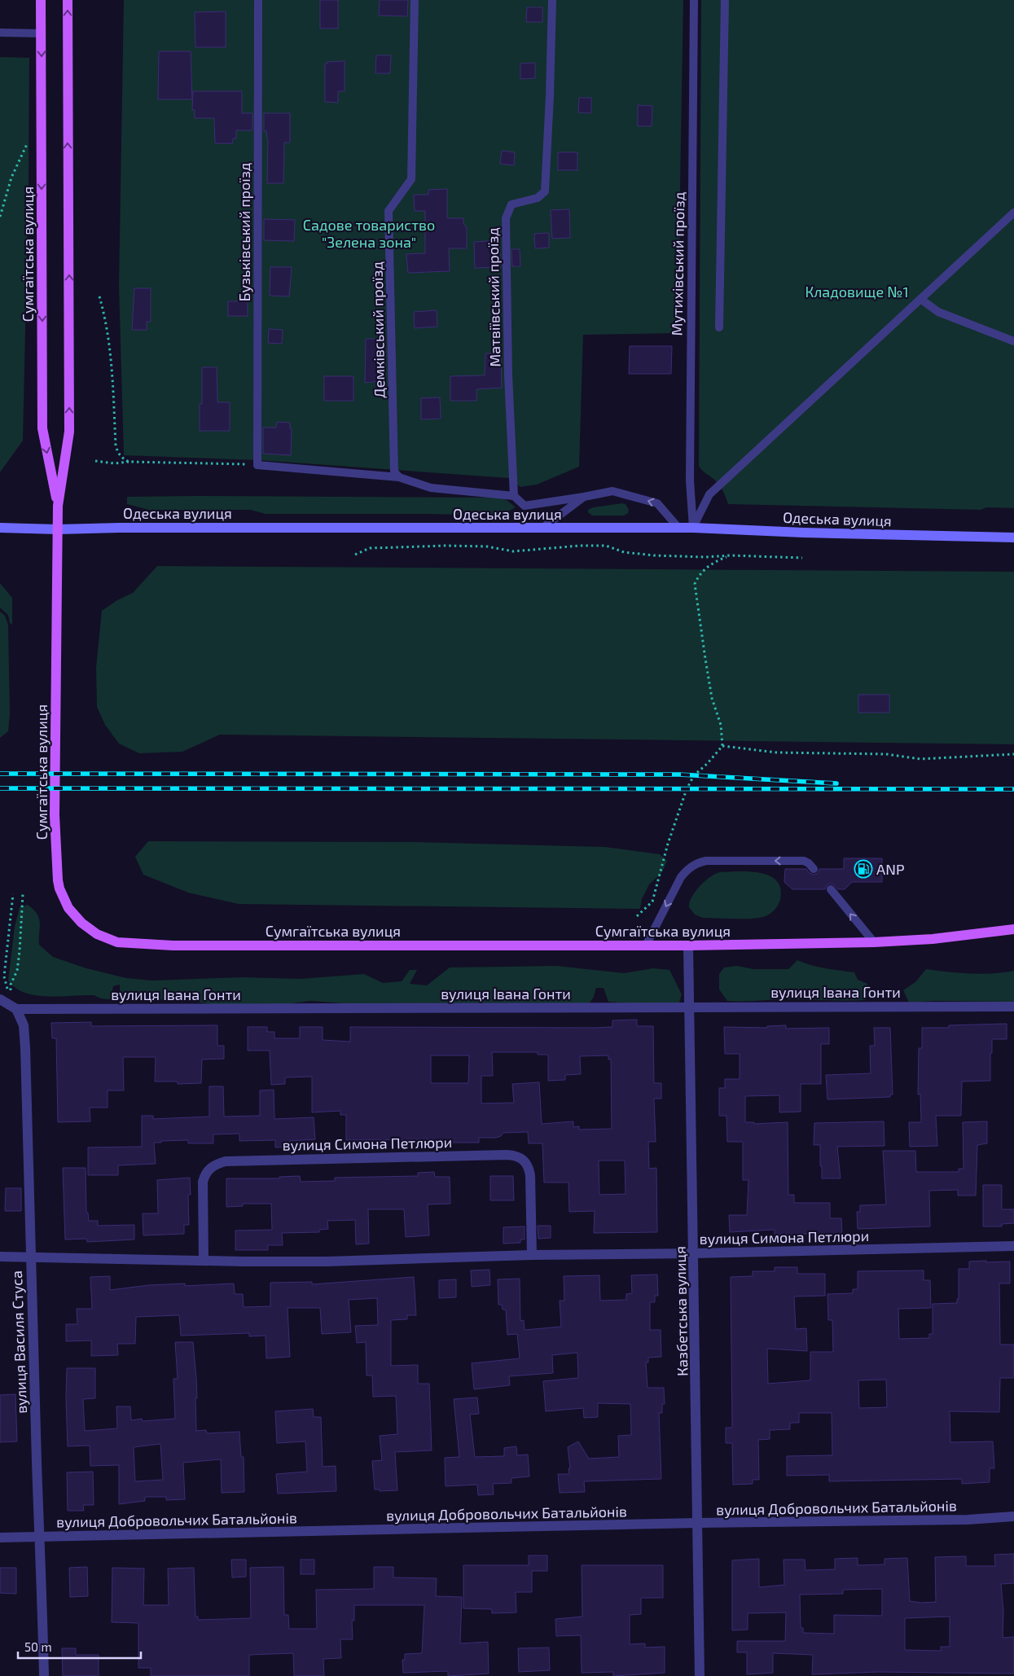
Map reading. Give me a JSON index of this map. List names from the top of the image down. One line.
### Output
{"streets":{"main road":["Сумгаїтська вулиця","Одеська вулиця"],"street":["вулиця Івана Гонти","вулиця Симона Петлюри","Казбетська вулиця","вулиця Василя Стуса","вулиця Добровольчих Батальйонів"],"lane":["Бузьківський проїзд","Мутихівський проїзд","Матвіївський проїзд","Демківський проїзд"]},"crossings":[["Сумгаїтська вулиця","Одеська вулиця"],["Сумгаїтська вулиця","Казбетська вулиця"],["Мутихівський проїзд","Одеська вулиця"],["вулиця Івана Гонти","Казбетська вулиця"],["вулиця Івана Гонти","вулиця Василя Стуса"],["вулиця Симона Петлюри","Казбетська вулиця"],["вулиця Симона Петлюри","вулиця Василя Стуса"],["Казбетська вулиця","вулиця Добровольчих Батальйонів"],["вулиця Василя Стуса","вулиця Добровольчих Батальйонів"]],"parks":["Садове товариство \"Зелена зона\"","Кладовище №1"],"places":{"fuel station":["ANP"]},"scale_bar":"50 m"}
